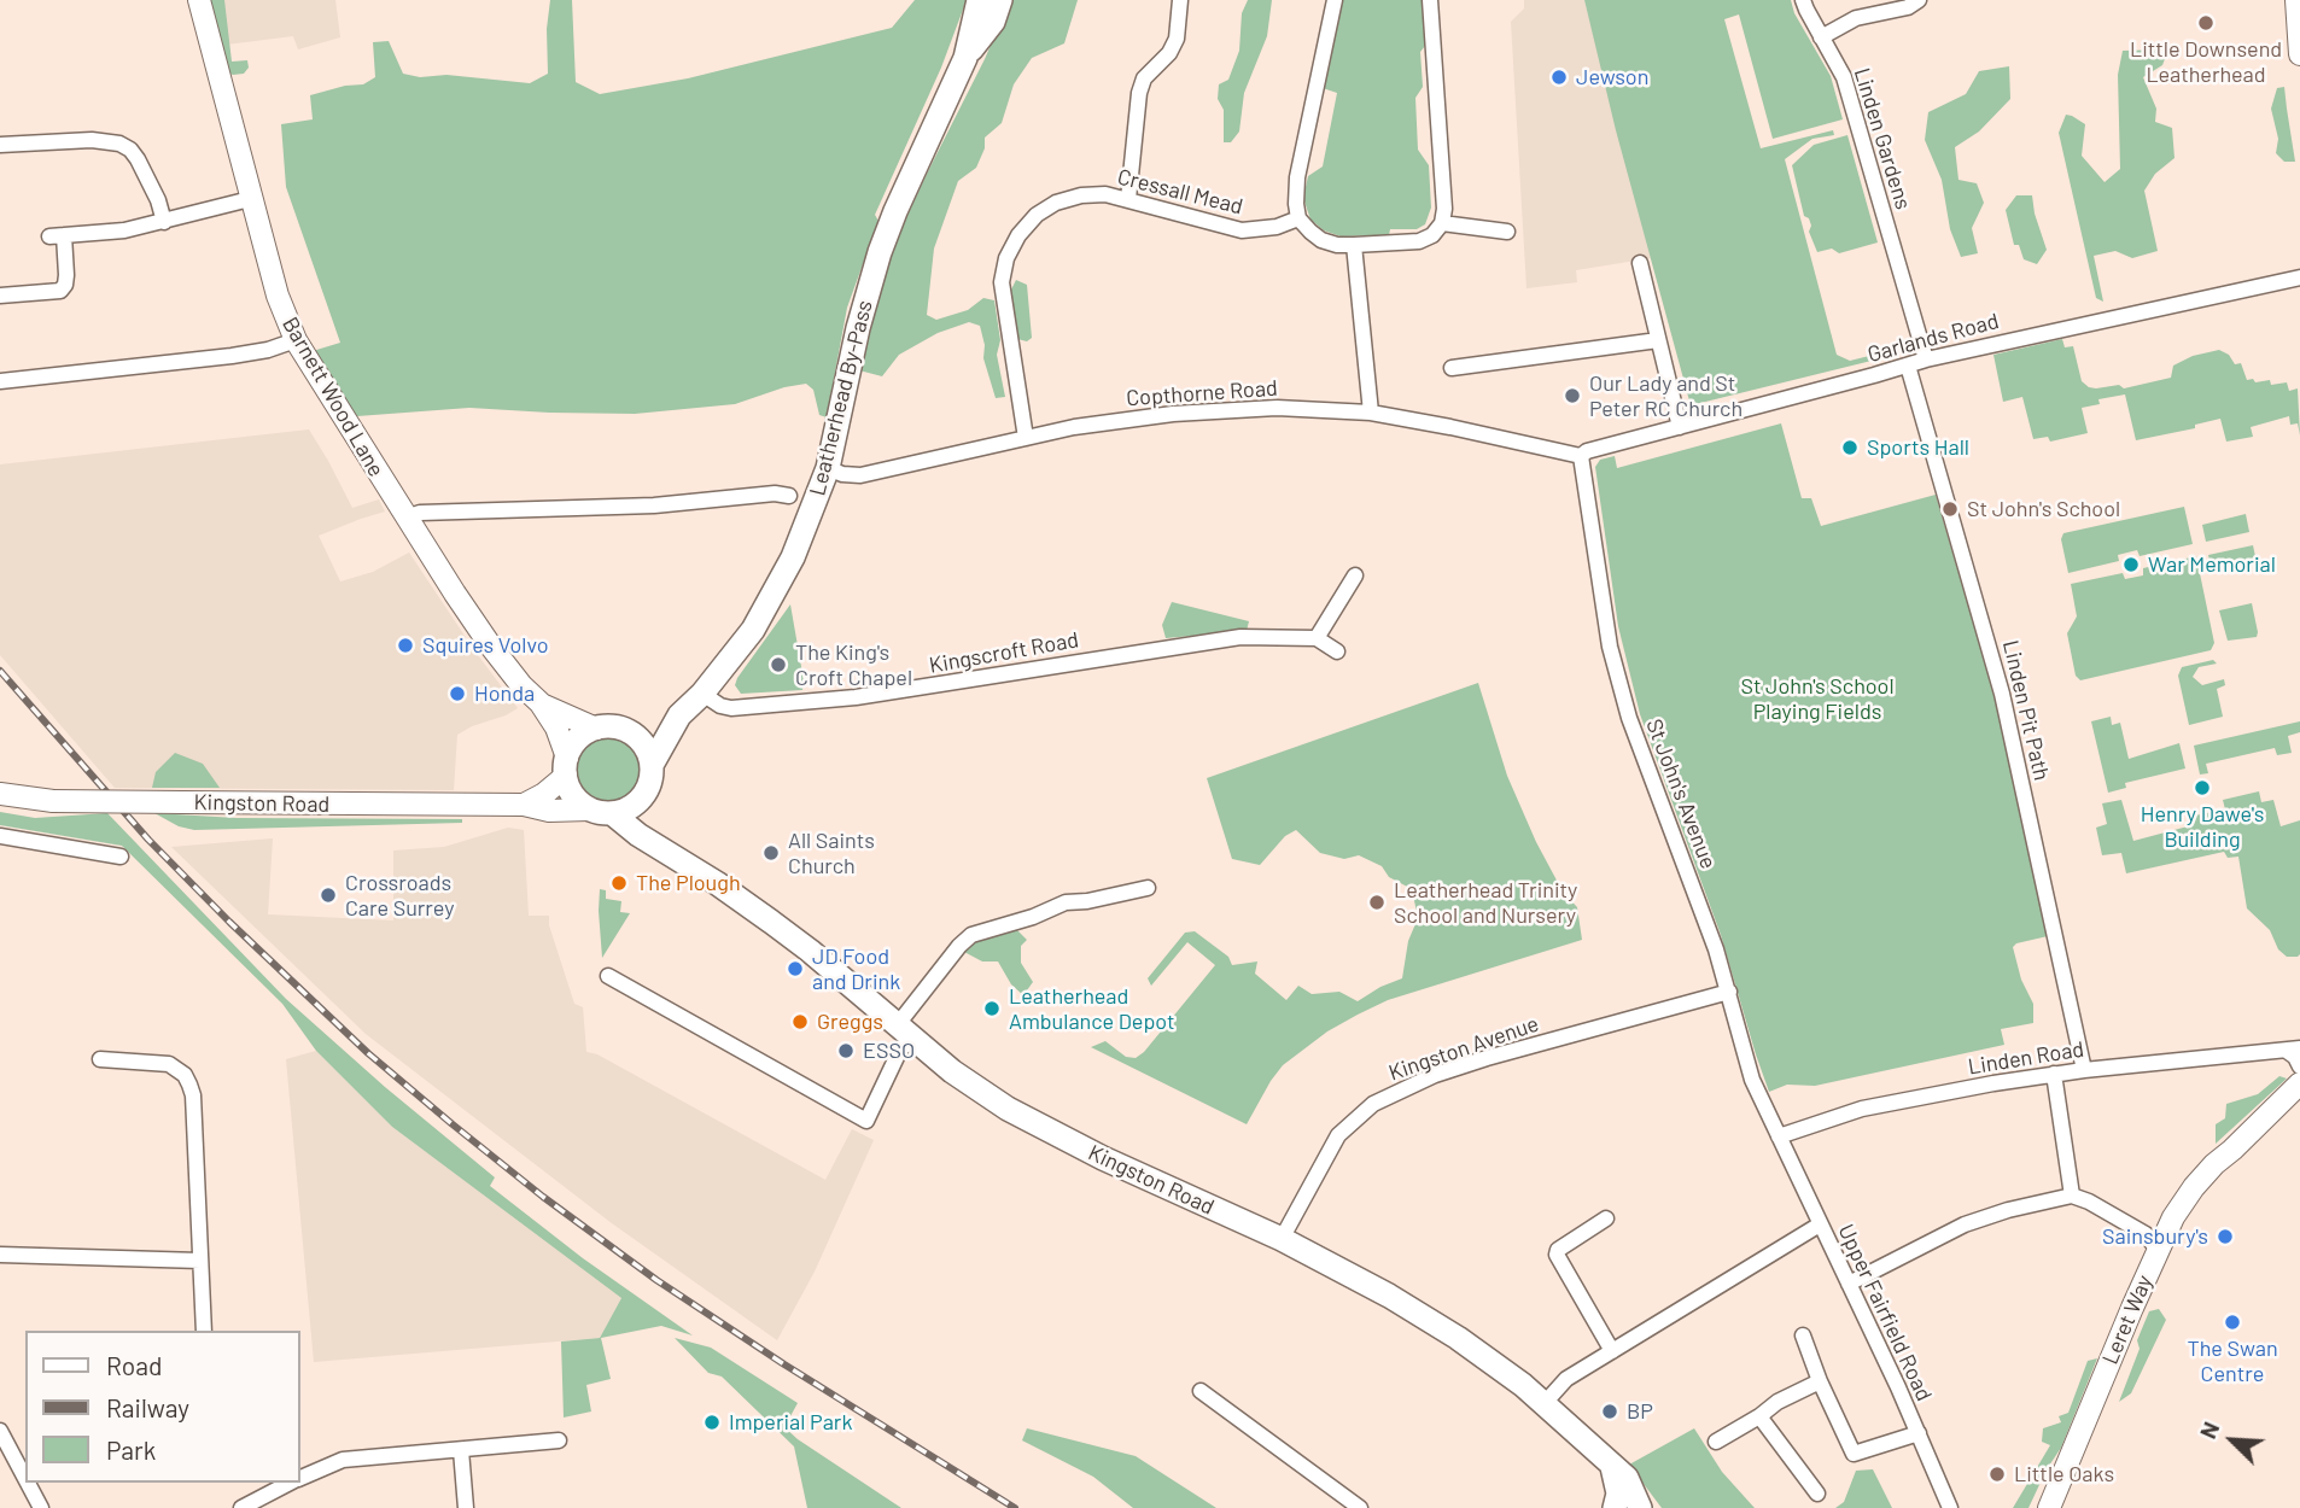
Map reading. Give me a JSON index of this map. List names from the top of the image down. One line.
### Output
{"streets":{"main road":["Barnett Wood Lane","Leatherhead By-Pass","Kingston Road","Leret Way"],"street":["Linden Gardens","Cressall Mead","Garlands Road","Copthorne Road","Kingscroft Road","Linden Pit Path","St John's Avenue","Kingston Avenue","Linden Road","Upper Fairfield Road"]},"crossings":[["Linden Gardens","Garlands Road"],["Cressall Mead","Copthorne Road"],["Garlands Road","Copthorne Road"],["Garlands Road","Linden Pit Path"],["Garlands Road","St John's Avenue"],["Copthorne Road","Leatherhead By-Pass"],["Copthorne Road","St John's Avenue"],["Barnett Wood Lane","Kingston Road"],["Leatherhead By-Pass","Kingscroft Road"],["Linden Pit Path","Linden Road"],["St John's Avenue","Kingston Avenue"],["St John's Avenue","Linden Road"],["St John's Avenue","Upper Fairfield Road"],["Kingston Road","Kingston Avenue"],["Linden Road","Upper Fairfield Road"]],"parks":["St John's School Playing Fields"],"places":["Little Downsend Leatherhead","Jewson","Our Lady and St Peter RC Church","Sports Hall","St John's School","War Memorial","Squires Volvo","The King's Croft Chapel","Honda","Henry Dawe's Building","All Saints Church","The Plough","Crossroads Care Surrey","Leatherhead Trinity School and Nursery","JD Food and Drink","Leatherhead Ambulance Depot","Greggs","ESSO","Sainsbury's","The Swan Centre","BP","Imperial Park","Little Oaks"],"legend":["Road","Railway","Park"],"north":"top left"}
